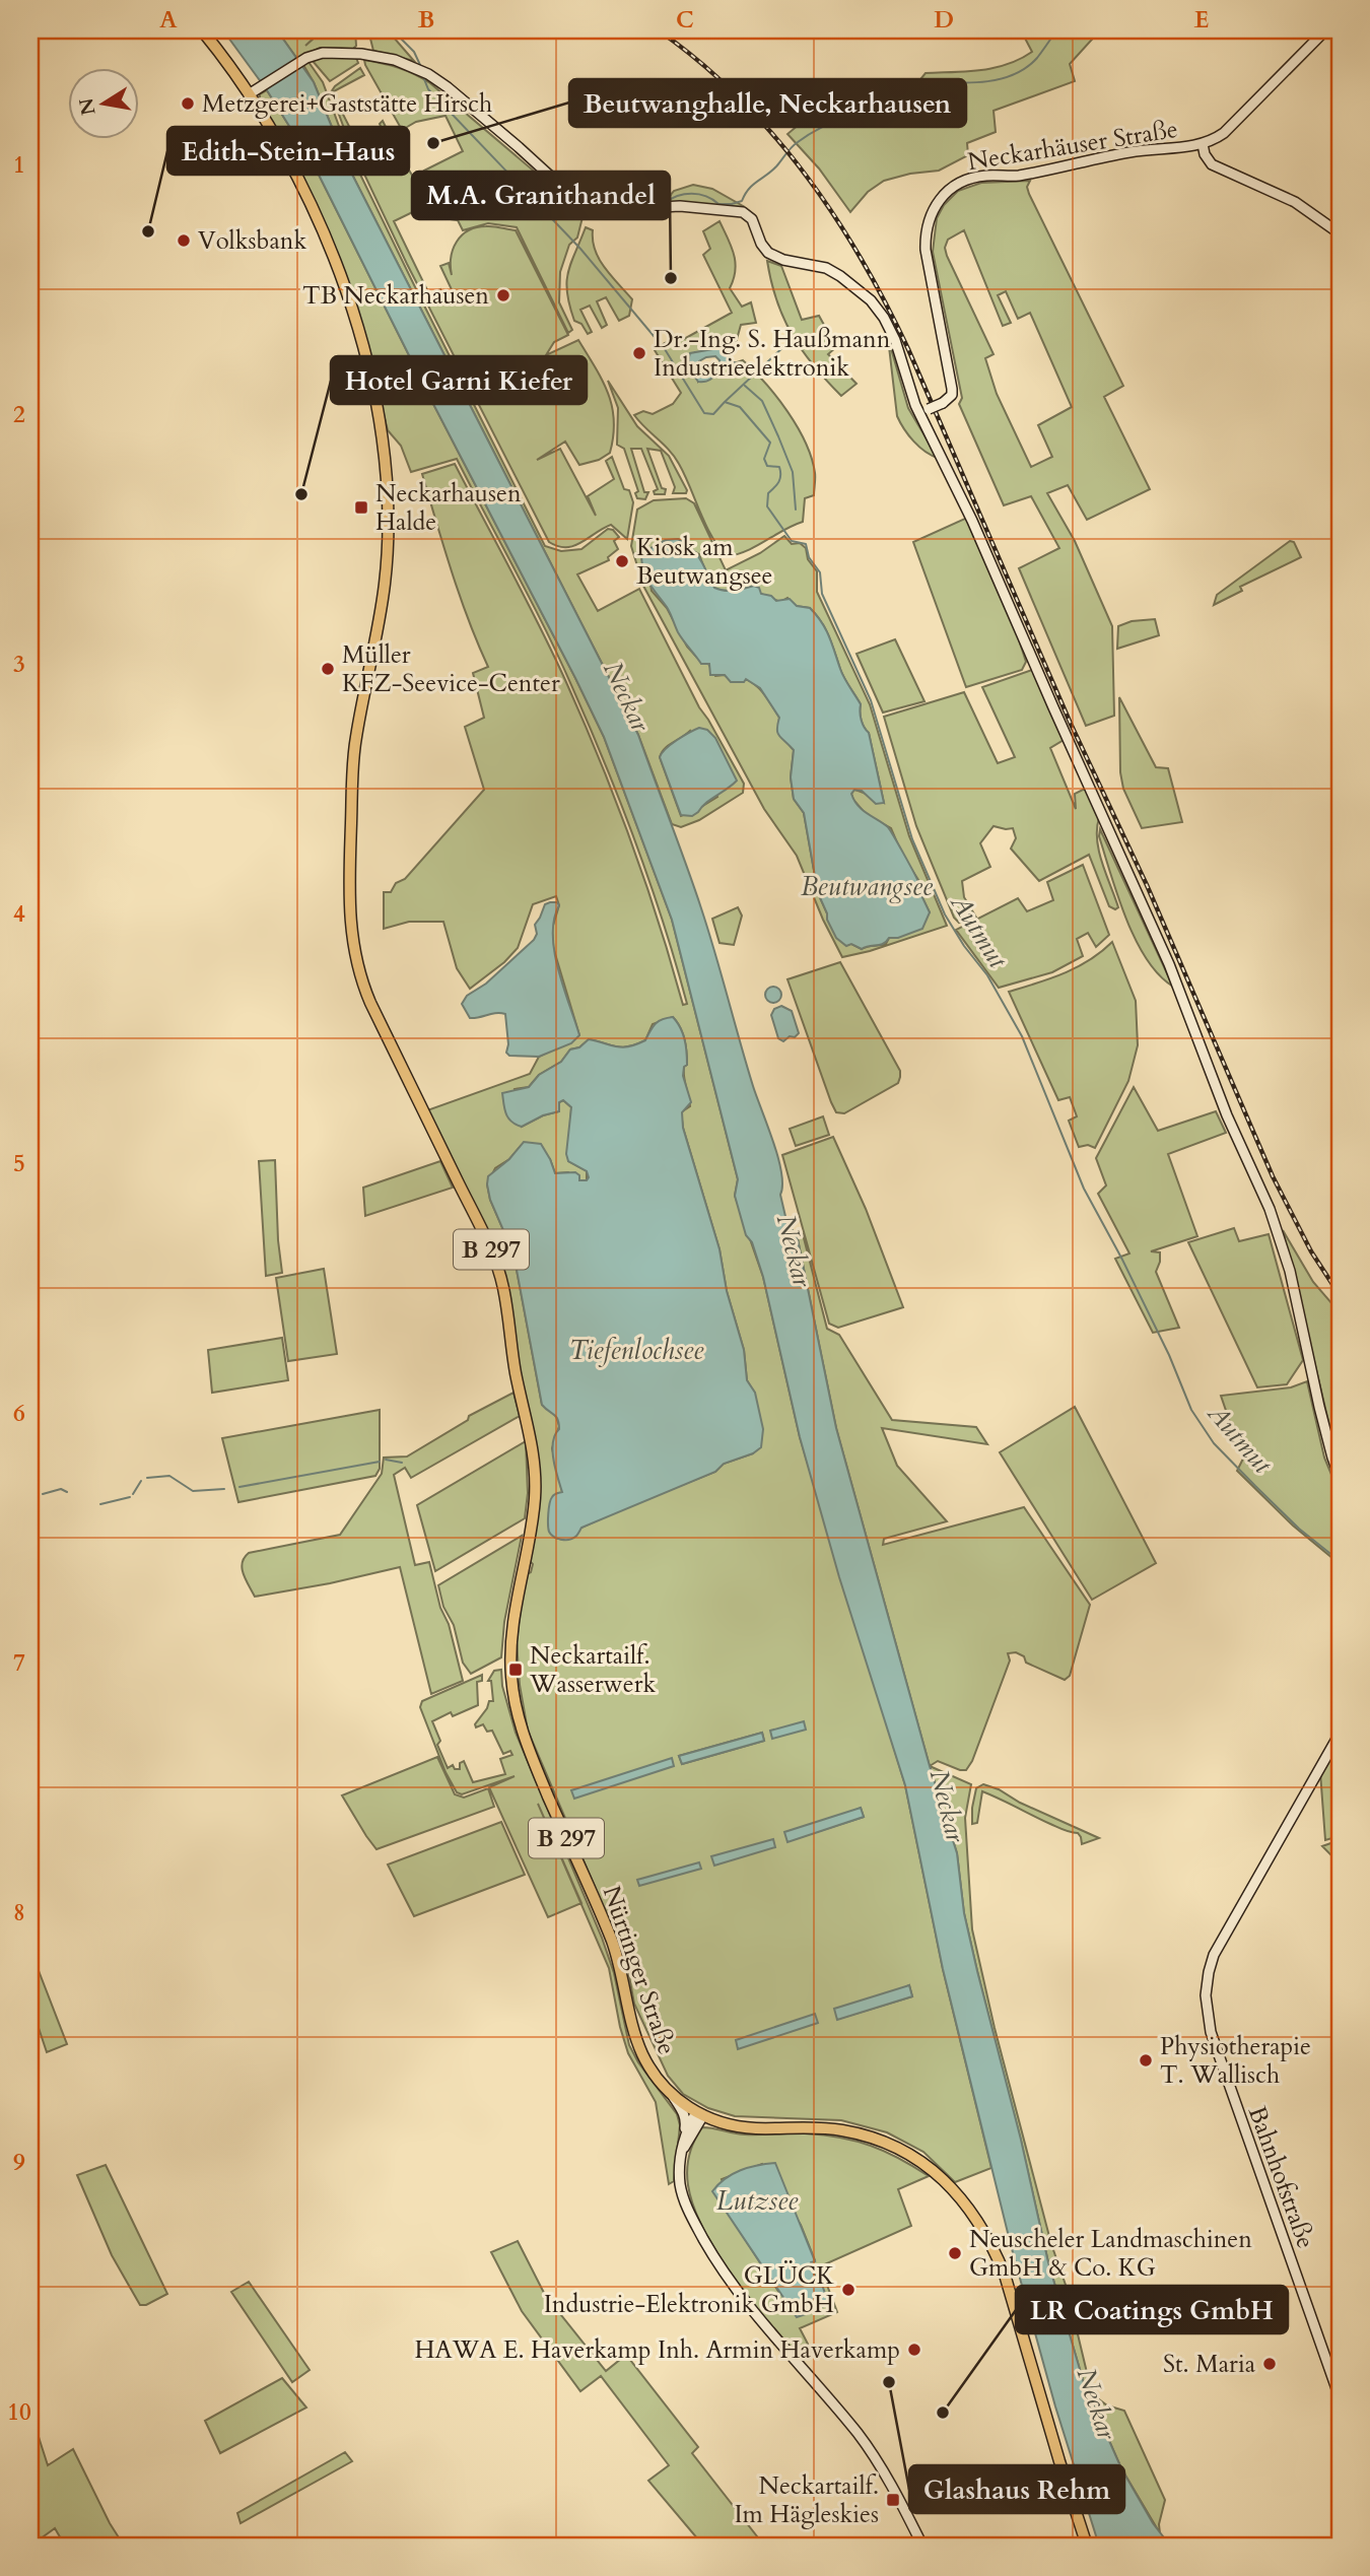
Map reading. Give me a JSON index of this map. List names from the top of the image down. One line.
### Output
{"streets":{"main road":["B 297","Nürtinger Straße"],"street":["Neckarhäuser Straße","Bahnhofstraße"]},"crossings":[["B 297","Nürtinger Straße"]],"water":["Neckar","Beutwangsee","Autmut","Tiefenlochsee","Lutzsee"],"places":{"other":["Metzgerei+Gaststätte Hirsch","Beutwanghalle, Neckarhausen","Edith-Stein-Haus","Volksbank","M.A. Granithandel","TB Neckarhausen","Dr.-Ing. S. Haußmann Industrieelektronik","Hotel Garni Kiefer","Kiosk am Beutwangsee","Müller KFZ-Seevice-Center","Physiotherapie T. Wallisch","Neuscheler Landmaschinen GmbH & Co. KG","GLÜCK Industrie-Elektronik GmbH","HAWA E. Haverkamp Inh. Armin Haverkamp","St. Maria","Glashaus Rehm","LR Coatings GmbH"],"transit":["Neckarhausen Halde","Neckartailf. Wasserwerk","Neckartailf. Im Hägleskies"]},"north":"left","grid":{"columns":["A","B","C","D","E"],"rows":["1","2","3","4","5","6","7","8","9","10"]}}
